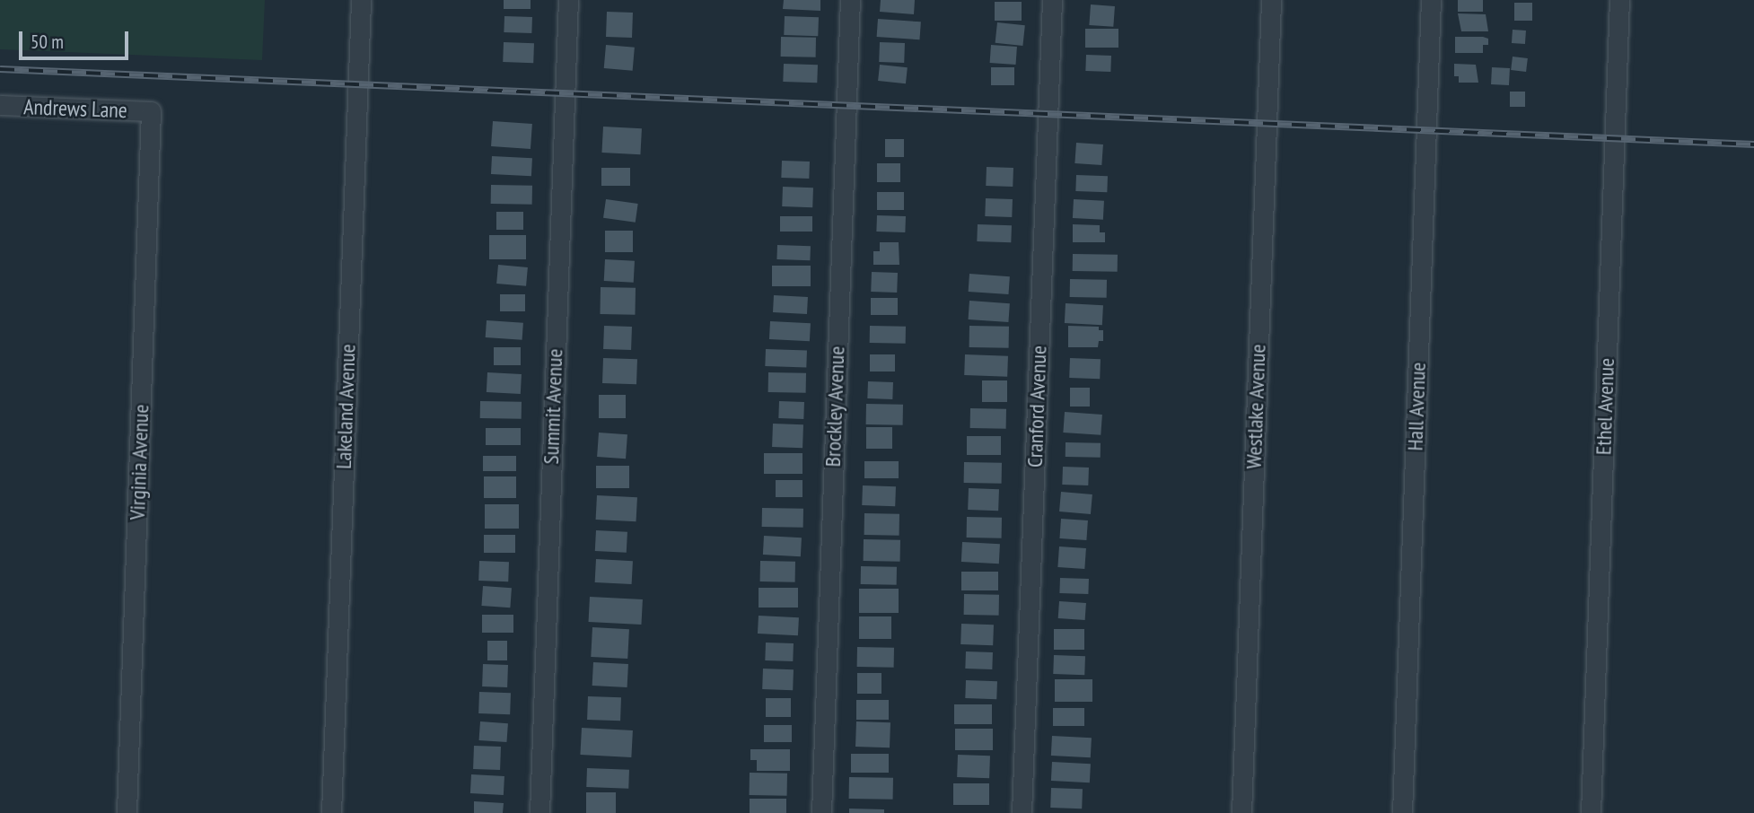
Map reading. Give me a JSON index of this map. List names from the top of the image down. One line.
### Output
{"streets":{"street":["Andrews Lane","Lakeland Avenue","Summit Avenue","Brockley Avenue","Cranford Avenue","Westlake Avenue","Hall Avenue","Ethel Avenue","Virginia Avenue"]},"crossings":[["Andrews Lane","Virginia Avenue"]],"scale_bar":"50 m"}
